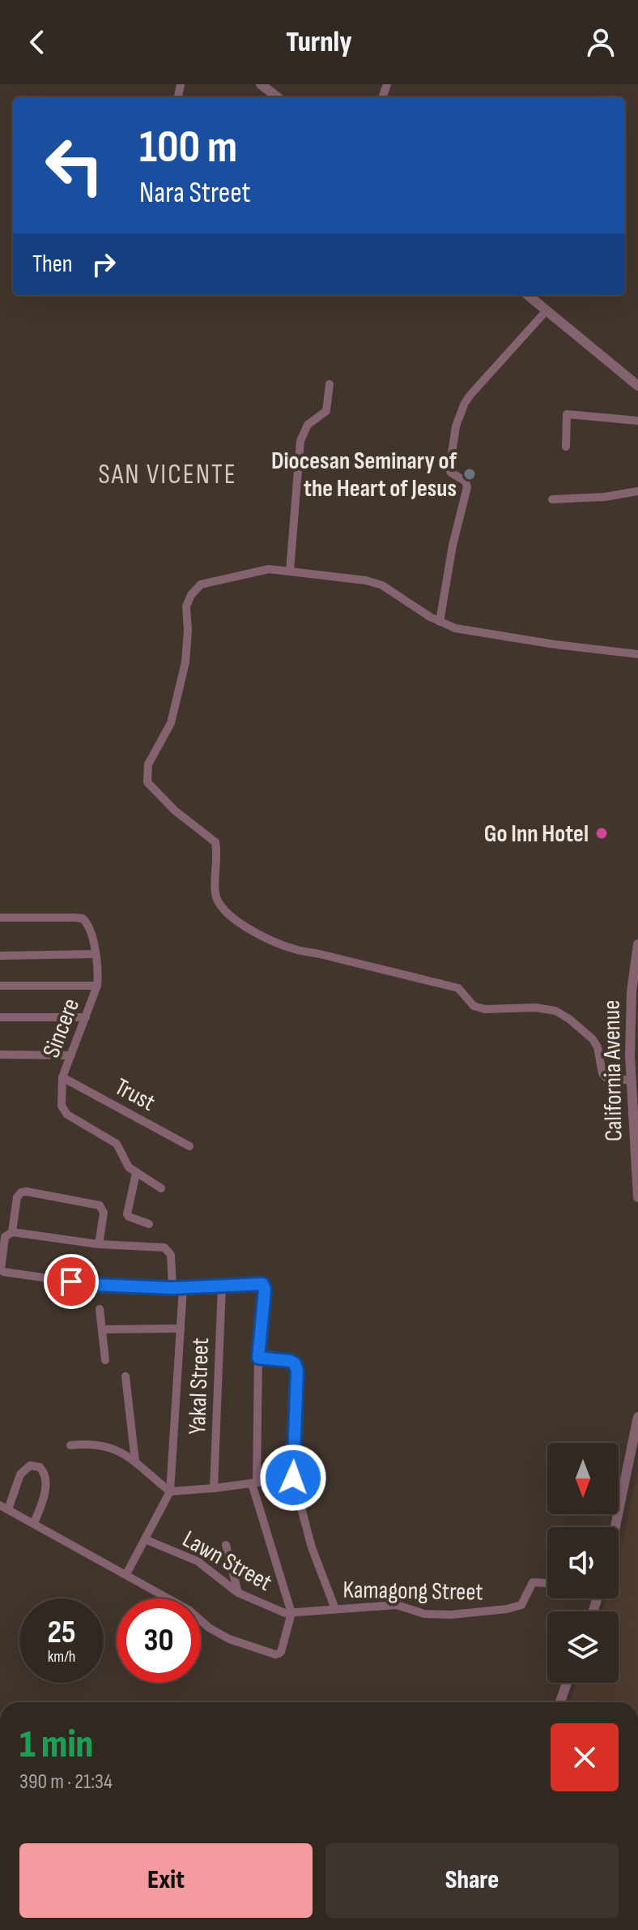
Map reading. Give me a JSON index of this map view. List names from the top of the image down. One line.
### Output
{"streets":{"street":["Sincere","California Avenue","Trust","Yakal Street","Lawn Street","Kamagong Street"]},"crossings":[["Sincere","Trust"],["Lawn Street","Kamagong Street"]],"districts":["SAN VICENTE"],"places":["Diocesan Seminary of the Heart of Jesus","Go Inn Hotel"],"north":"bottom","page":{"header":"Turnly","turn":["100 m","Nara Street"],"then":"Then","speed":"25 km/h","limit":"30","heading":["1 min","390 m · 21:34"],"buttons":["Exit","Share"]}}
